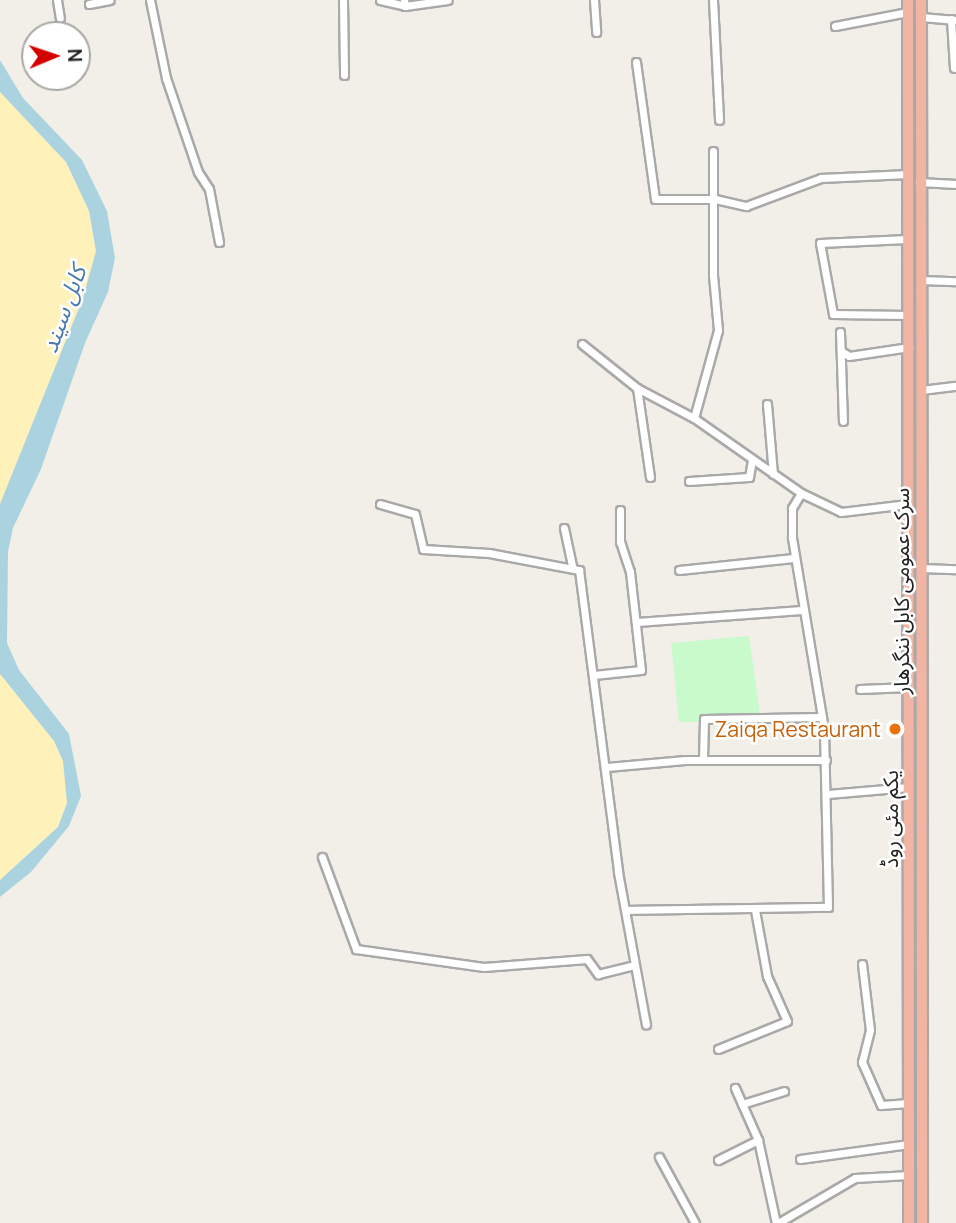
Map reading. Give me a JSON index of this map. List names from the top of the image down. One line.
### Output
{"streets":{"highway":["سرک عمومی کابل ننگرهار","یکم مئی روڈ"]},"crossings":[["سرک عمومی کابل ننگرهار","یکم مئی روڈ"]],"water":["کابل سيند"],"places":["Zaiqa Restaurant"],"north":"right"}
